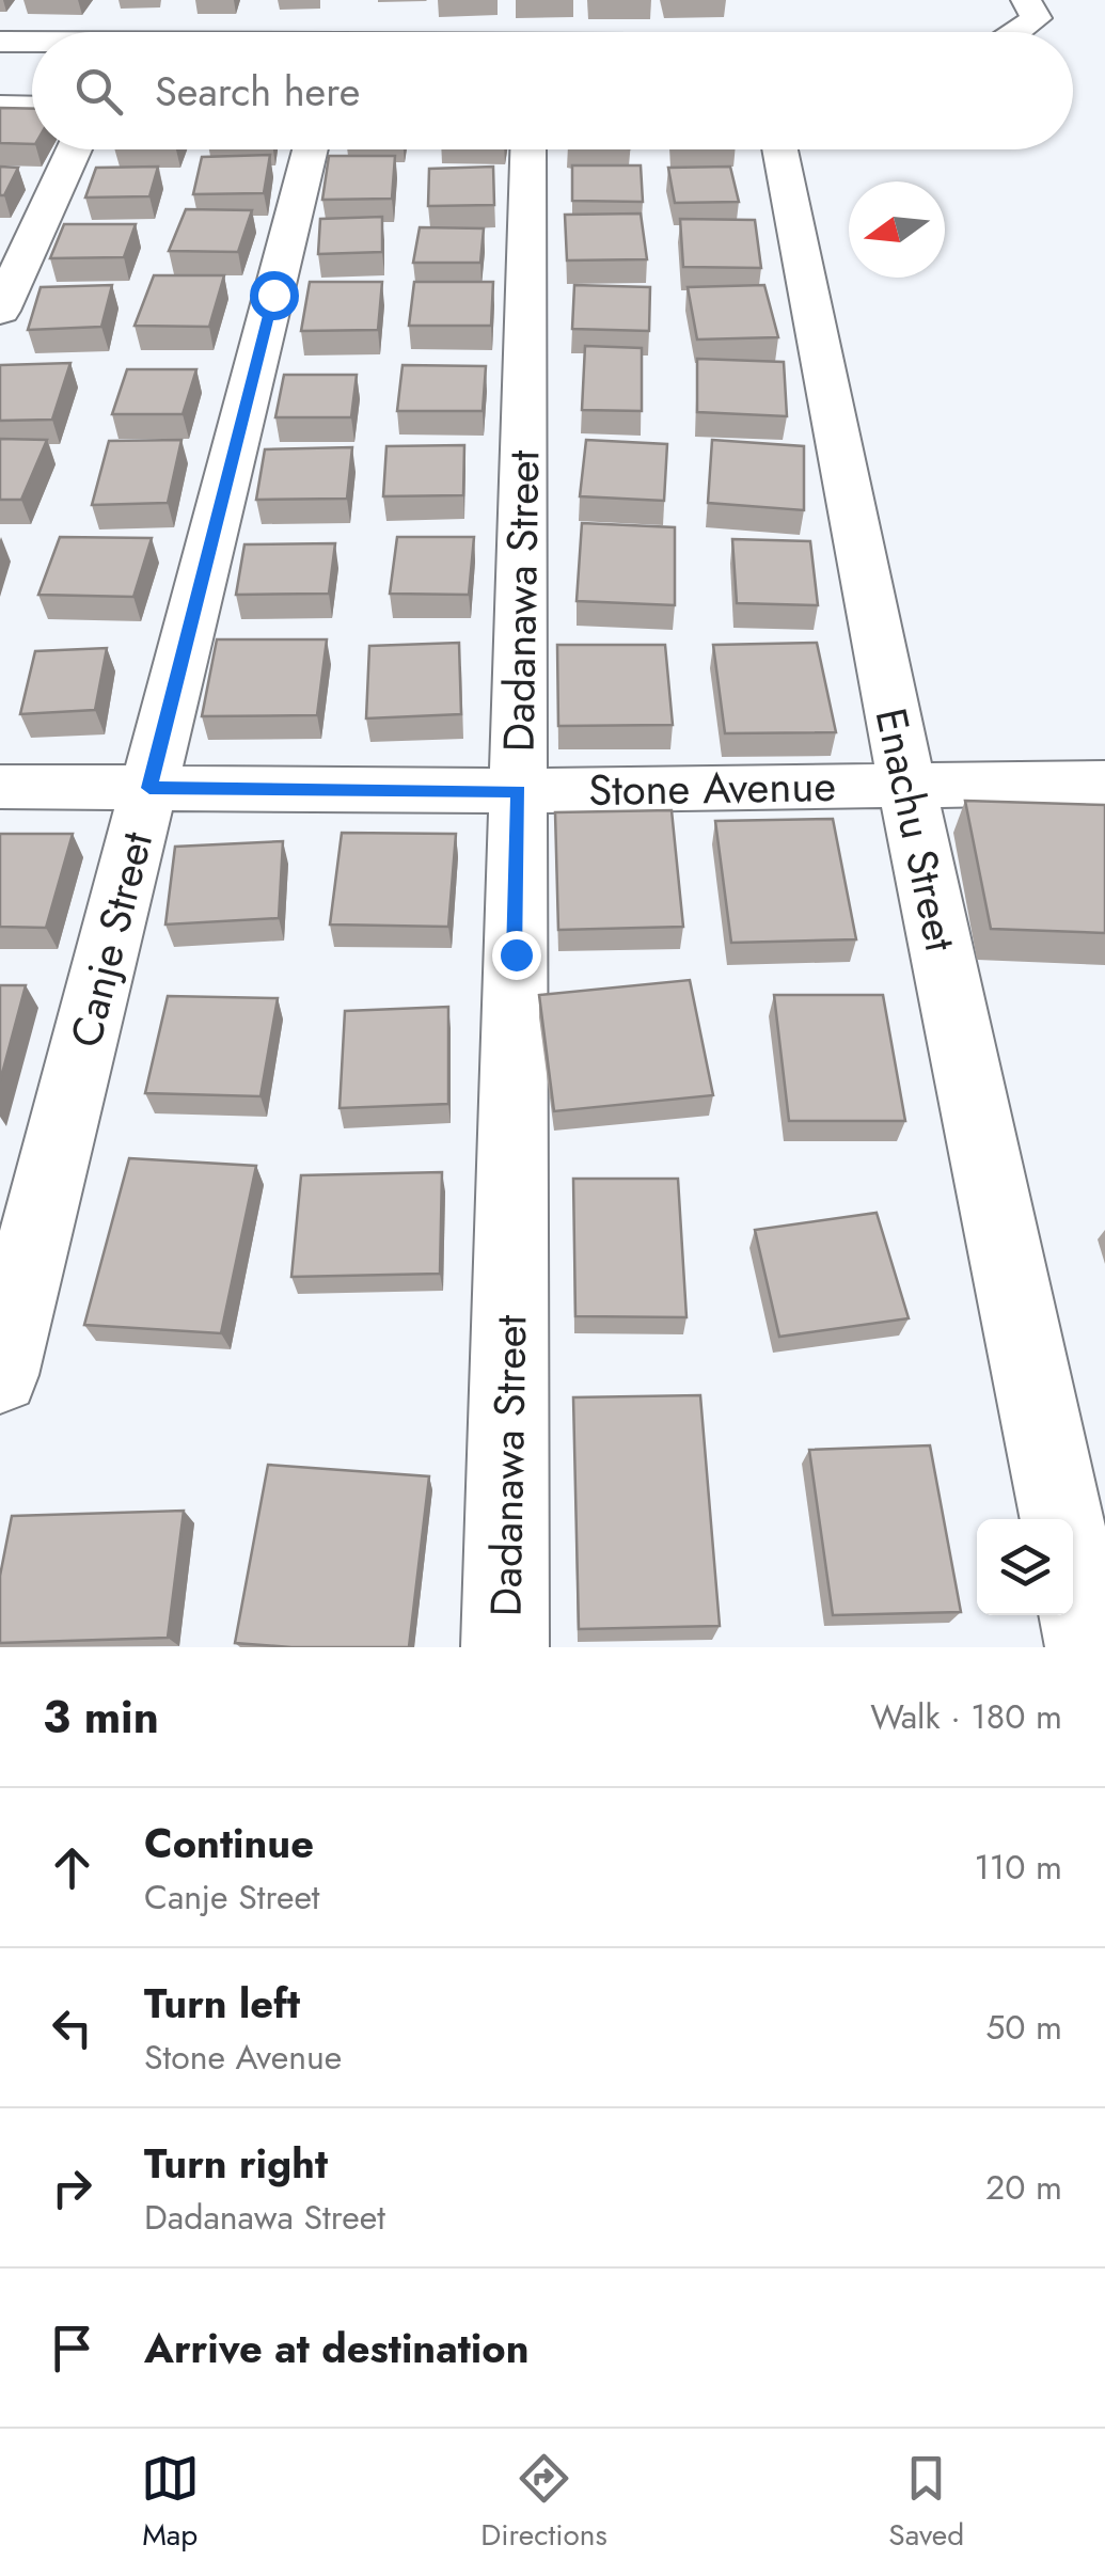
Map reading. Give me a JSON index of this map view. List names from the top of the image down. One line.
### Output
{"streets":{"street":["Dadanawa Street","Stone Avenue","Enachu Street","Canje Street"]},"crossings":[["Dadanawa Street","Stone Avenue"],["Stone Avenue","Enachu Street"],["Stone Avenue","Canje Street"]],"north":"left","page":{"search":"Search here","heading":["3 min","Walk · 180 m"],"list":[["Continue","Canje Street","110 m"],["Turn left","Stone Avenue","50 m"],["Turn right","Dadanawa Street","20 m"],"Arrive at destination"],"nav":["Map","Directions","Saved"]}}
